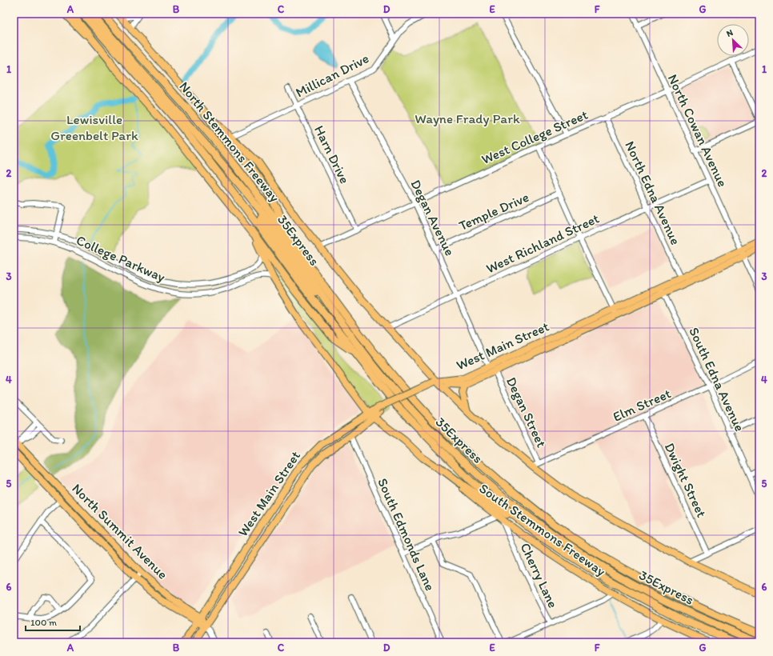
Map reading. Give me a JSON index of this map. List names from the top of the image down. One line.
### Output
{"streets":{"highway":["North Stemmons Freeway","35Express","South Stemmons Freeway"],"main road":["West Main Street","North Summit Avenue"],"street":["Millican Drive","North Cowan Avenue","West College Street","Harn Drive","North Edna Avenue","Temple Drive","Degan Avenue","West Richland Street","College Parkway","South Edna Avenue","Elm Street","Degan Street","Dwight Street","South Edmonds Lane","Cherry Lane"]},"crossings":[["Millican Drive","North Stemmons Freeway"],["Millican Drive","Harn Drive"],["Millican Drive","Degan Avenue"],["North Cowan Avenue","West College Street"],["North Cowan Avenue","West Richland Street"],["North Cowan Avenue","West Main Street"],["West College Street","North Stemmons Freeway"],["West College Street","Harn Drive"],["West College Street","North Edna Avenue"],["West College Street","Degan Avenue"],["North Stemmons Freeway","West Richland Street"],["North Stemmons Freeway","West Main Street"],["North Stemmons Freeway","South Stemmons Freeway"],["North Edna Avenue","West Richland Street"],["North Edna Avenue","West Main Street"],["Temple Drive","Degan Avenue"],["Degan Avenue","West Richland Street"],["Degan Avenue","West Main Street"],["West Main Street","South Edna Avenue"],["West Main Street","Degan Street"],["West Main Street","South Stemmons Freeway"],["West Main Street","North Summit Avenue"],["West Main Street","South Edmonds Lane"],["South Edna Avenue","Elm Street"],["Elm Street","Degan Street"],["Elm Street","Dwight Street"],["South Stemmons Freeway","Cherry Lane"]],"parks":["Wayne Frady Park","Lewisville Greenbelt Park"],"scale_bar":"100 m","north":"top left","grid":{"columns":["A","B","C","D","E","F","G"],"rows":["1","2","3","4","5","6"]}}
